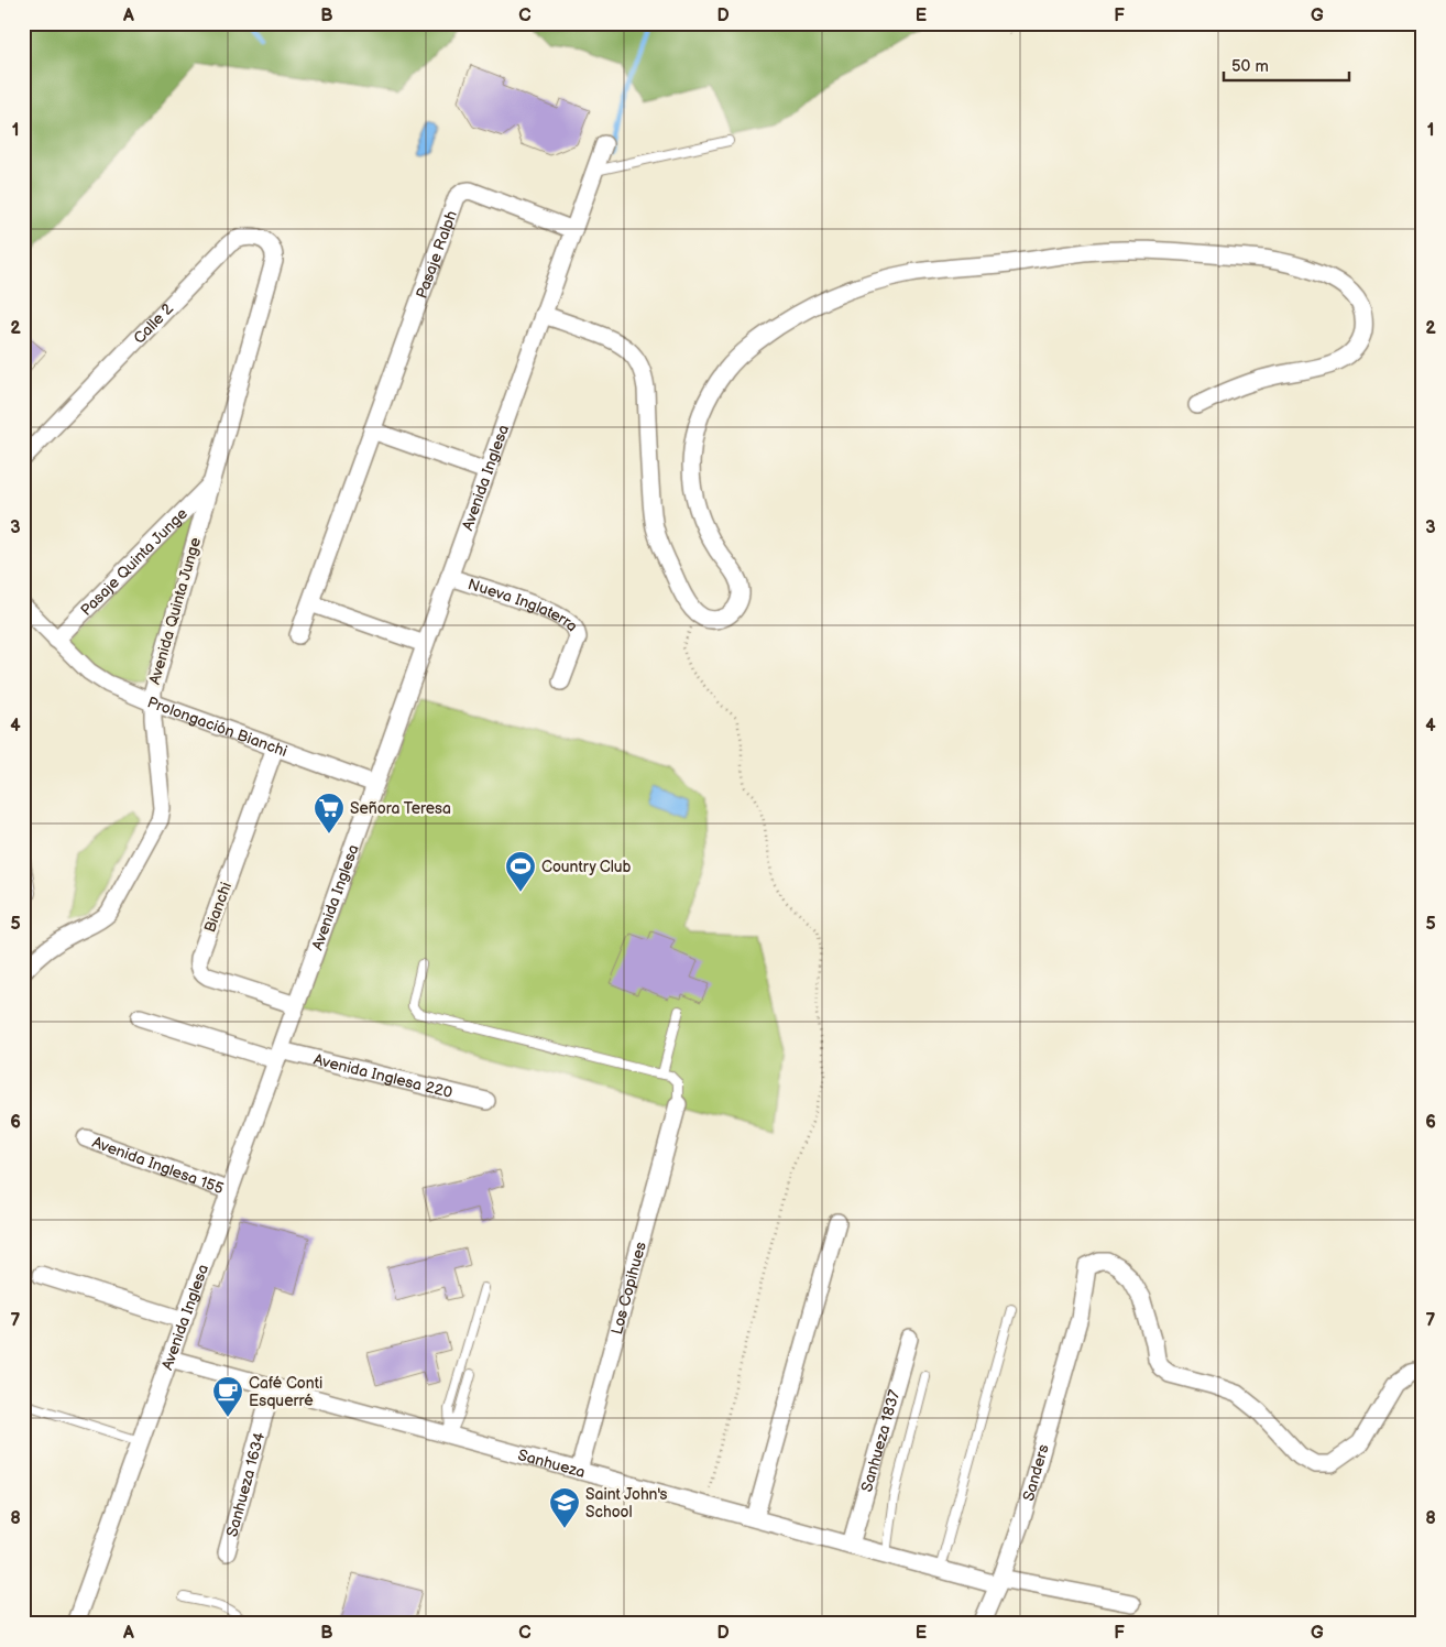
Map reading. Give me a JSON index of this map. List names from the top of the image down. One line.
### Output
{"streets":{"street":["Pasaje Ralph","Calle 2","Avenida Inglesa","Pasaje Quinta Junge","Nueva Inglaterra","Avenida Quinta Junge","Prolongación Bianchi","Bianchi","Avenida Inglesa 220","Avenida Inglesa 155","Los Copihues","Sanhueza 1837","Sanhueza","Sanders","Sanhueza 1634"]},"crossings":[["Pasaje Ralph","Avenida Inglesa"],["Calle 2","Avenida Quinta Junge"],["Avenida Inglesa","Nueva Inglaterra"],["Avenida Inglesa","Prolongación Bianchi"],["Avenida Inglesa","Bianchi"],["Avenida Inglesa","Avenida Inglesa 220"],["Avenida Inglesa","Avenida Inglesa 155"],["Avenida Inglesa","Sanhueza"],["Pasaje Quinta Junge","Avenida Quinta Junge"],["Pasaje Quinta Junge","Prolongación Bianchi"],["Avenida Quinta Junge","Prolongación Bianchi"],["Prolongación Bianchi","Bianchi"],["Los Copihues","Sanhueza"],["Sanhueza 1837","Sanhueza"],["Sanhueza","Sanders"],["Sanhueza","Sanhueza 1634"]],"places":{"supermarket":["Señora Teresa"],"sports":["Country Club"],"cafe":["Café Conti Esquerré"],"school or university":["Saint John's School"]},"scale_bar":"50 m","grid":{"columns":["A","B","C","D","E","F","G"],"rows":["1","2","3","4","5","6","7","8"]}}
